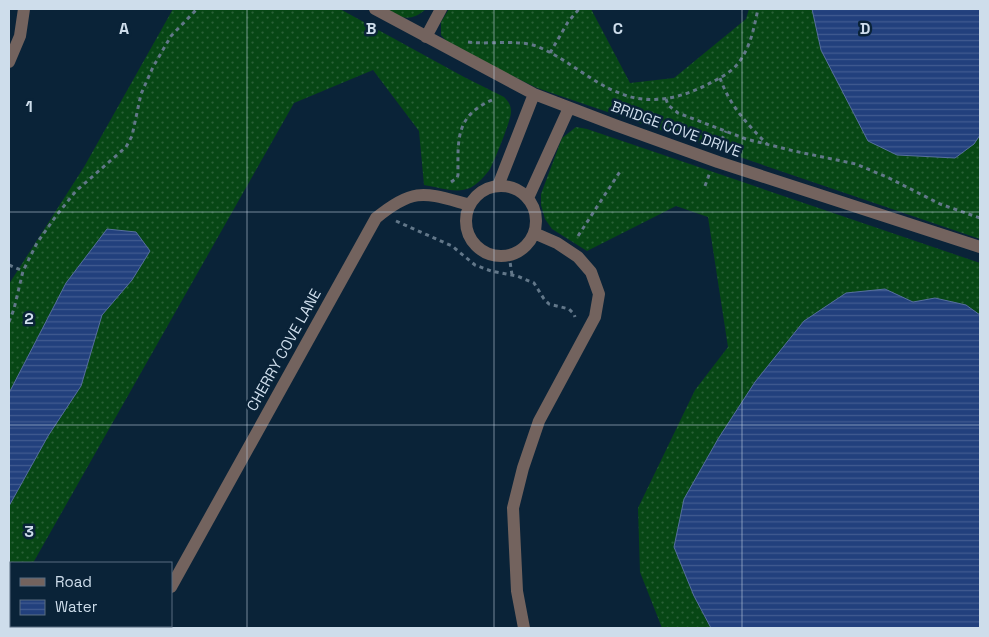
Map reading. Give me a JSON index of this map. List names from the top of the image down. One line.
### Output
{"streets":{"street":["BRIDGE COVE DRIVE","CHERRY COVE LANE"]},"legend":["Road","Water"],"grid":{"columns":["A","B","C","D"],"rows":["1","2","3"]}}
